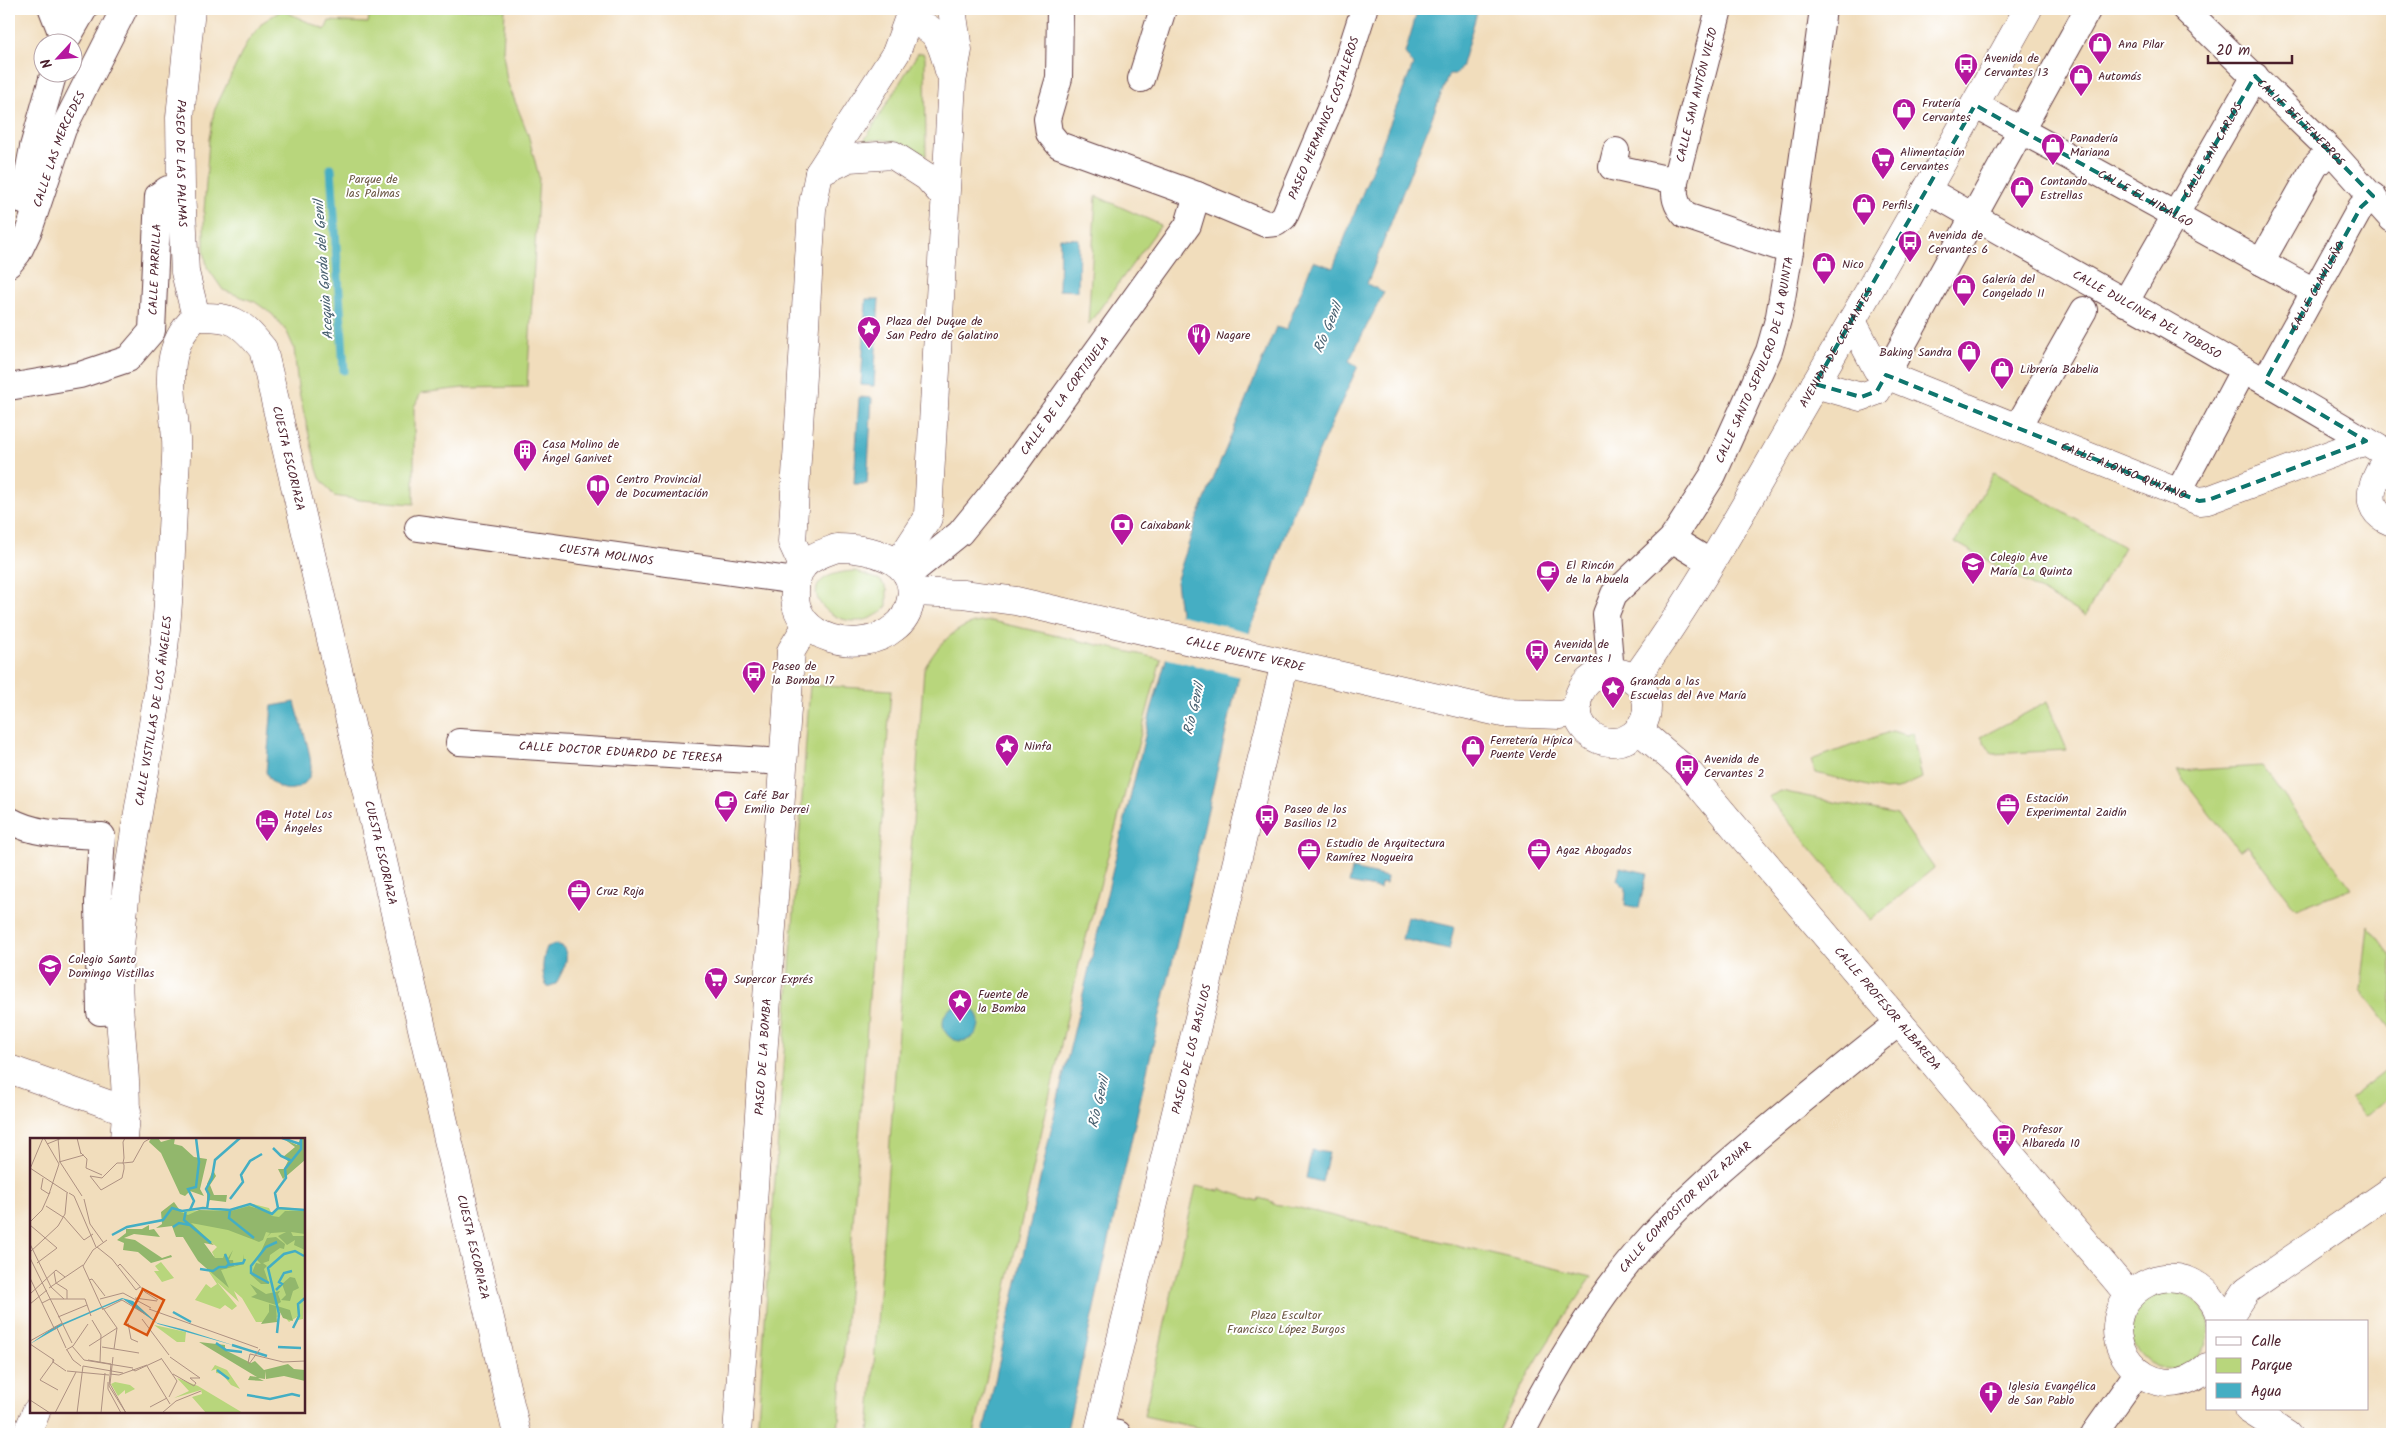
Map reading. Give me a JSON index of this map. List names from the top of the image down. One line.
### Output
{"streets":{"main road":["PASEO DE LAS PALMAS","AVENIDA DE CERVANTES","CUESTA ESCORIAZA","CALLE ALONSO QUIJANO","CALLE PUENTE VERDE","CALLE VISTILLAS DE LOS ÁNGELES","CALLE PROFESOR ALBAREDA","PASEO DE LOS BASILIOS","PASEO DE LA BOMBA"],"street":["CALLE SAN ANTÓN VIEJO","PASEO HERMANOS COSTALEROS","CALLE BELTENEBROS","CALLE LAS MERCEDES","CALLE SAN CARLOS","CALLE EL HIDALGO","CALLE PARRILLA","CALLE CLAVILEÑO","CALLE DULCINEA DEL TOBOSO","CALLE SANTO SEPULCRO DE LA QUINTA","CALLE DE LA CORTIJUELA","CUESTA MOLINOS","CALLE DOCTOR EDUARDO DE TERESA","CALLE COMPOSITOR RUIZ AZNAR"]},"crossings":[["CALLE SAN ANTÓN VIEJO","CALLE SANTO SEPULCRO DE LA QUINTA"],["PASEO HERMANOS COSTALEROS","CALLE DE LA CORTIJUELA"],["CALLE BELTENEBROS","CALLE SAN CARLOS"],["CALLE BELTENEBROS","CALLE CLAVILEÑO"],["CALLE SAN CARLOS","CALLE EL HIDALGO"],["CALLE SAN CARLOS","CALLE DULCINEA DEL TOBOSO"],["PASEO DE LAS PALMAS","CALLE PARRILLA"],["PASEO DE LAS PALMAS","CUESTA ESCORIAZA"],["PASEO DE LAS PALMAS","CALLE VISTILLAS DE LOS ÁNGELES"],["CALLE EL HIDALGO","CALLE CLAVILEÑO"],["CALLE EL HIDALGO","AVENIDA DE CERVANTES"],["CALLE CLAVILEÑO","CALLE DULCINEA DEL TOBOSO"],["CALLE CLAVILEÑO","CALLE ALONSO QUIJANO"],["CALLE DULCINEA DEL TOBOSO","AVENIDA DE CERVANTES"],["CALLE DULCINEA DEL TOBOSO","CALLE ALONSO QUIJANO"],["AVENIDA DE CERVANTES","CALLE SANTO SEPULCRO DE LA QUINTA"],["AVENIDA DE CERVANTES","CALLE ALONSO QUIJANO"],["AVENIDA DE CERVANTES","CALLE PUENTE VERDE"],["AVENIDA DE CERVANTES","CALLE PROFESOR ALBAREDA"],["CALLE SANTO SEPULCRO DE LA QUINTA","CALLE PUENTE VERDE"],["CALLE SANTO SEPULCRO DE LA QUINTA","CALLE PROFESOR ALBAREDA"],["CALLE DE LA CORTIJUELA","CUESTA MOLINOS"],["CALLE DE LA CORTIJUELA","CALLE PUENTE VERDE"],["CALLE DE LA CORTIJUELA","PASEO DE LA BOMBA"],["CUESTA ESCORIAZA","CALLE VISTILLAS DE LOS ÁNGELES"],["CUESTA MOLINOS","CALLE PUENTE VERDE"],["CUESTA MOLINOS","PASEO DE LA BOMBA"],["CALLE PUENTE VERDE","CALLE PROFESOR ALBAREDA"],["CALLE PUENTE VERDE","PASEO DE LOS BASILIOS"],["CALLE PUENTE VERDE","PASEO DE LA BOMBA"],["CALLE DOCTOR EDUARDO DE TERESA","PASEO DE LA BOMBA"],["CALLE PROFESOR ALBAREDA","CALLE COMPOSITOR RUIZ AZNAR"]],"water":["Acequia Gorda del Genil","Río Genil"],"parks":["Parque de las Palmas","Plaza Escultor Francisco López Burgos"],"places":{"shop":["Ana Pilar","Automás","Frutería Cervantes","Panadería Mariana","Contando Estrellas","Perfils","Nico","Galería del Congelado II","Baking Sandra","Librería Babelia","Ferretería Hípica Puente Verde"],"bus stop":["Avenida de Cervantes 13","Avenida de Cervantes 6","Avenida de Cervantes 1","Paseo de la Bomba 17","Avenida de Cervantes 2","Paseo de los Basilios 12","Profesor Albareda 10"],"supermarket":["Alimentación Cervantes","Supercor Exprés"],"place":["Plaza del Duque de San Pedro de Galatino","Granada a las Escuelas del Ave María","Ninfa","Fuente de la Bomba"],"restaurant":["Nagare"],"building":["Casa Molino de Ángel Ganivet"],"library":["Centro Provincial de Documentación"],"bank":["Caixabank"],"school or university":["Colegio Ave María La Quinta","Colegio Santo Domingo Vistillas"],"cafe":["El Rincón de la Abuela","Café Bar Emilio Derrei"],"office":["Estación Experimental Zaidín","Estudio de Arquitectura Ramírez Nogueira","Agaz Abogados","Cruz Roja"],"hotel":["Hotel Los Ángeles"],"church":["Iglesia Evangélica de San Pablo"]},"legend":["Calle","Parque","Agua"],"scale_bar":"20 m","north":"bottom left"}
